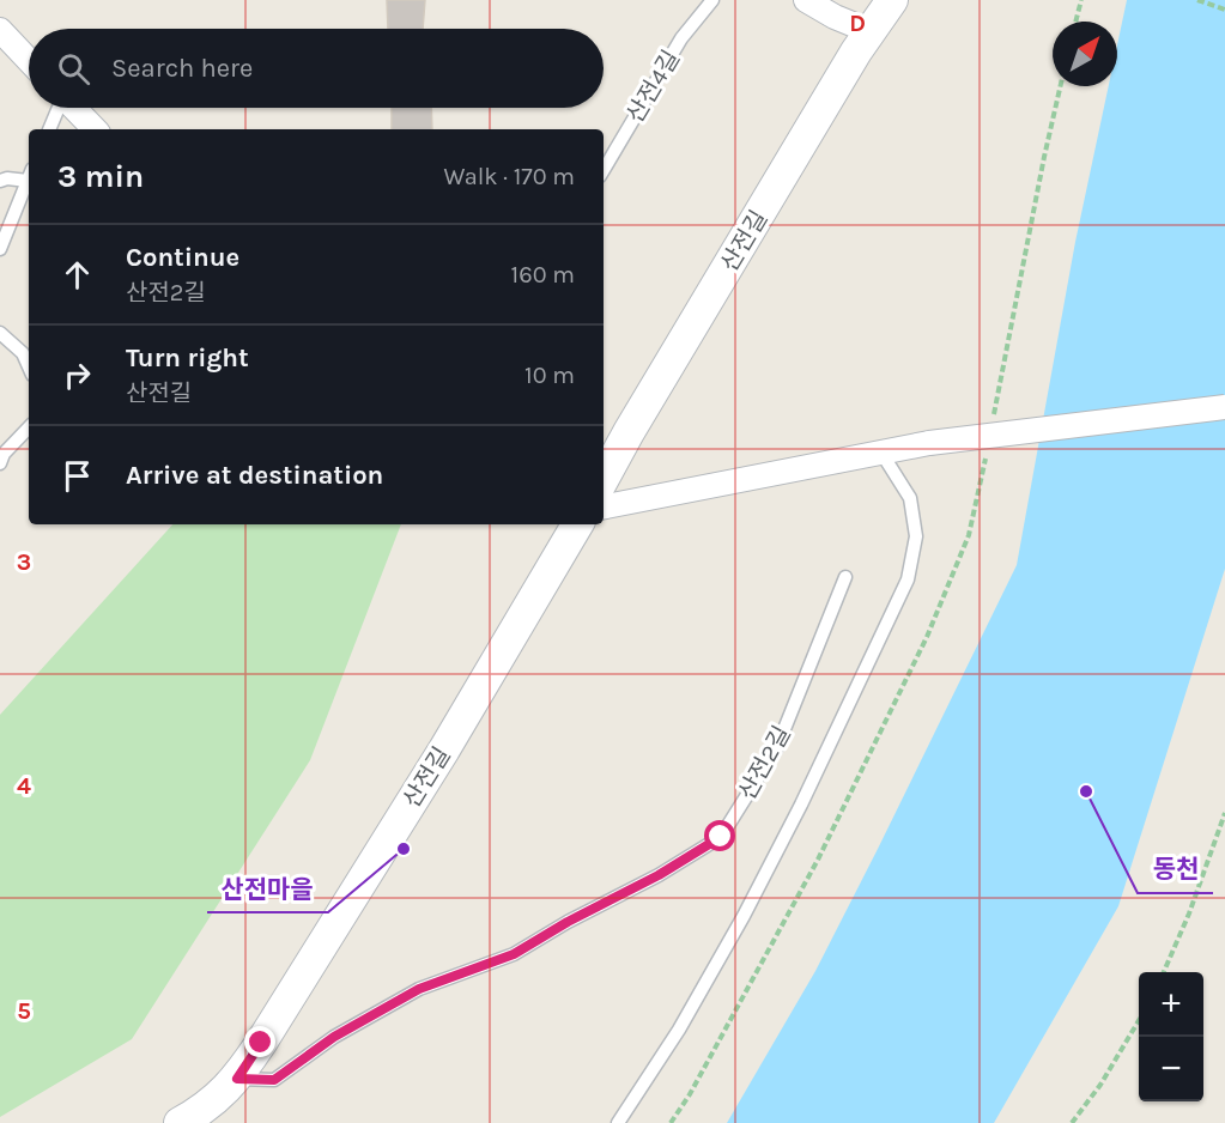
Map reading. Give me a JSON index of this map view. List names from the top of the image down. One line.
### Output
{"streets":{"street":["산전길"],"lane":["산전4길","산전2길"]},"crossings":[["산전길","산전2길"]],"places":["동천","산전마을"],"north":"top right","page":{"search":"Search here","heading":["3 min","Walk · 170 m"],"list":[["Continue","산전2길","160 m"],["Turn right","산전길","10 m"],"Arrive at destination"],"map_buttons":["+","−"]},"grid":{"columns":["D"],"rows":["3","4","5"]}}
